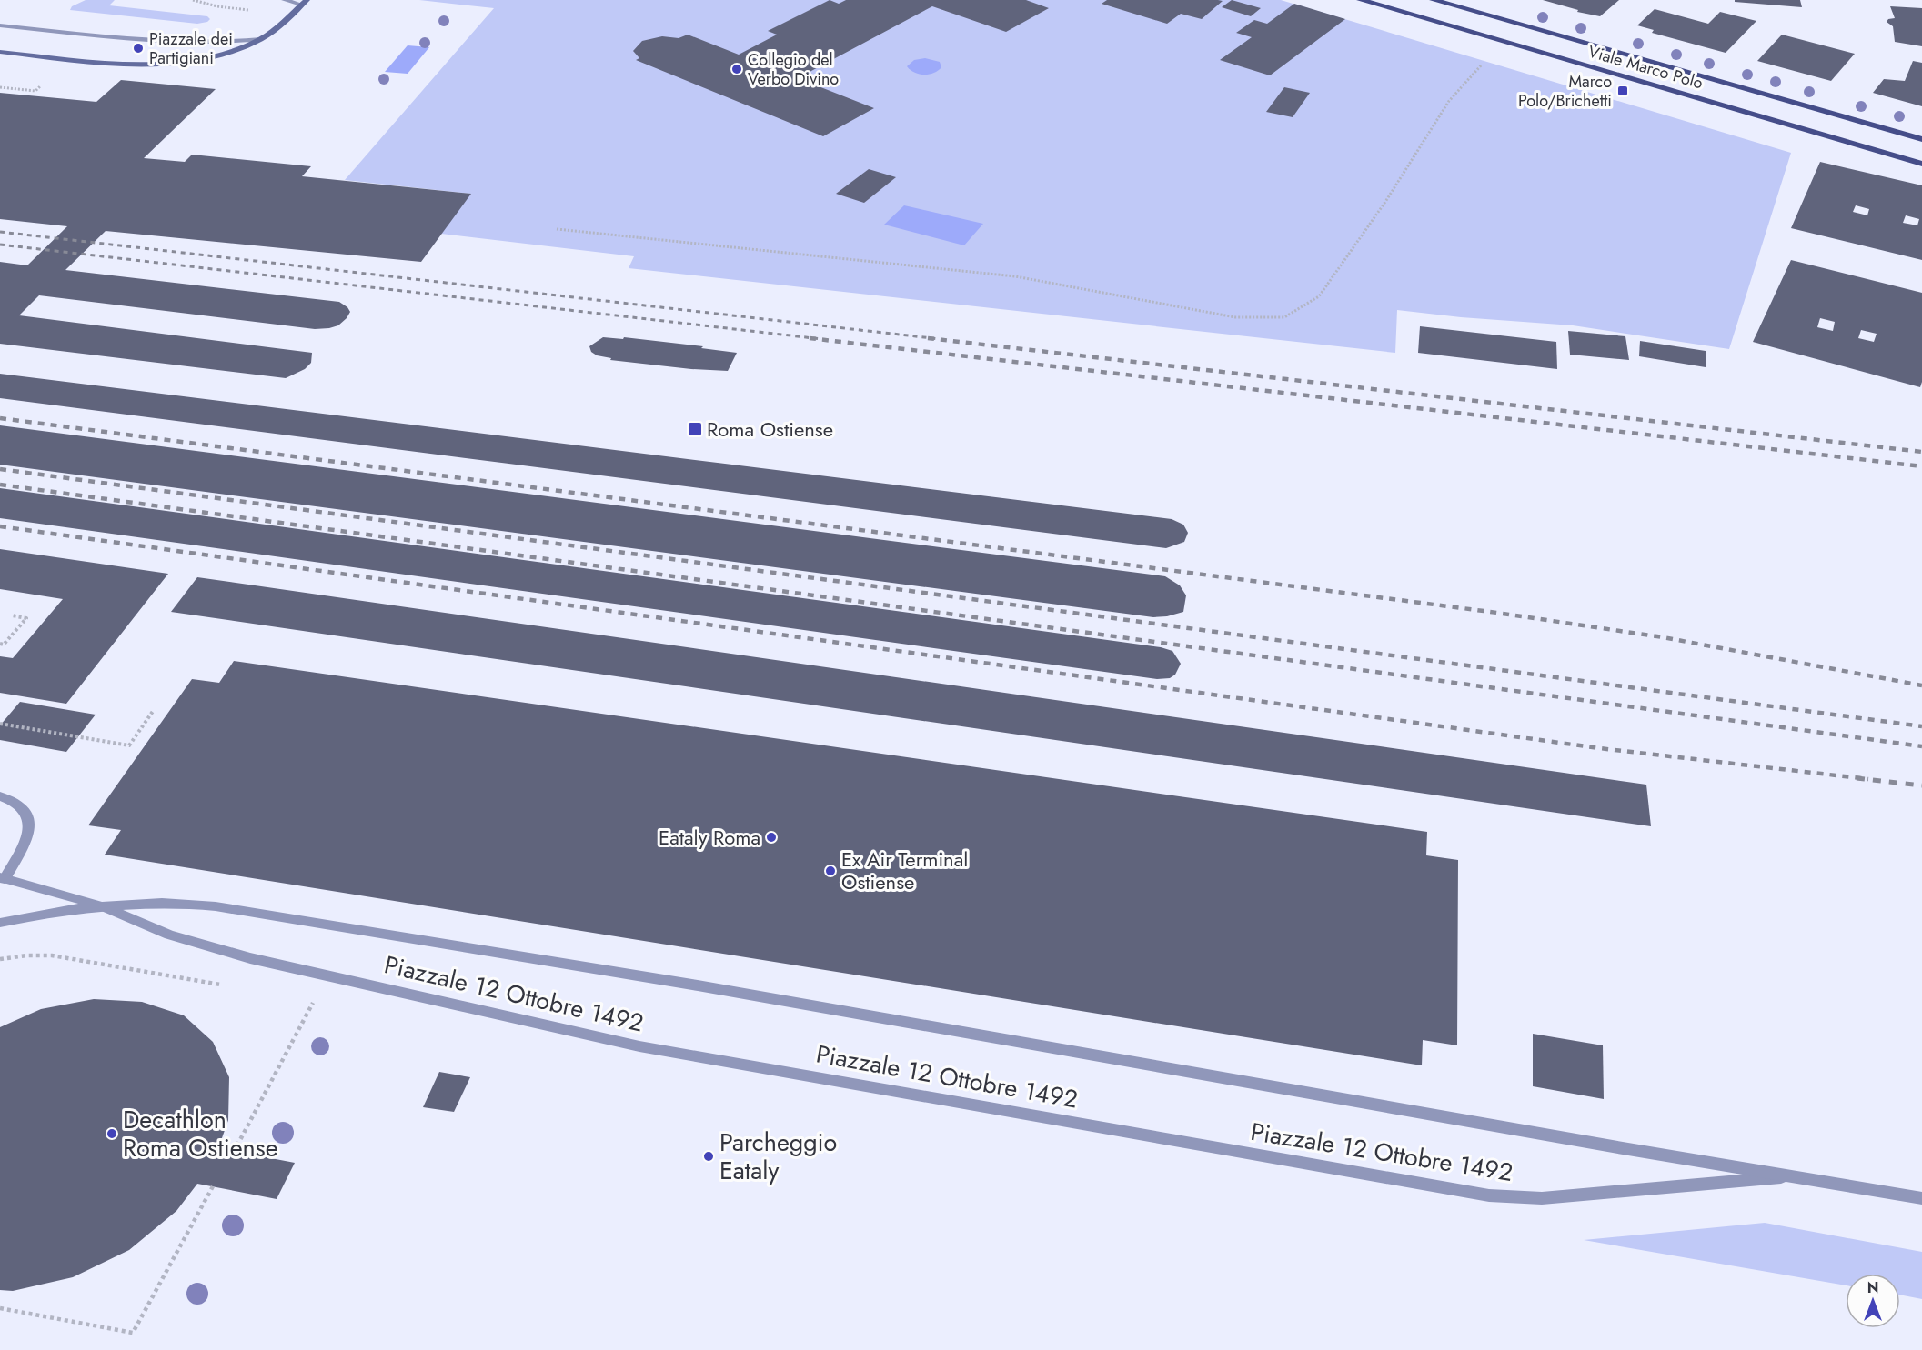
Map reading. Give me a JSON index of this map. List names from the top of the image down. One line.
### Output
{"streets":{"main road":["Viale Marco Polo"],"street":["Piazzale 12 Ottobre 1492"]},"places":{"other":["Piazzale dei Partigiani","Collegio del Verbo Divino","Eataly Roma","Ex Air Terminal Ostiense","Decathlon Roma Ostiense","Parcheggio Eataly"],"transit":["Marco Polo/Brichetti","Roma Ostiense"]},"north":"top"}
